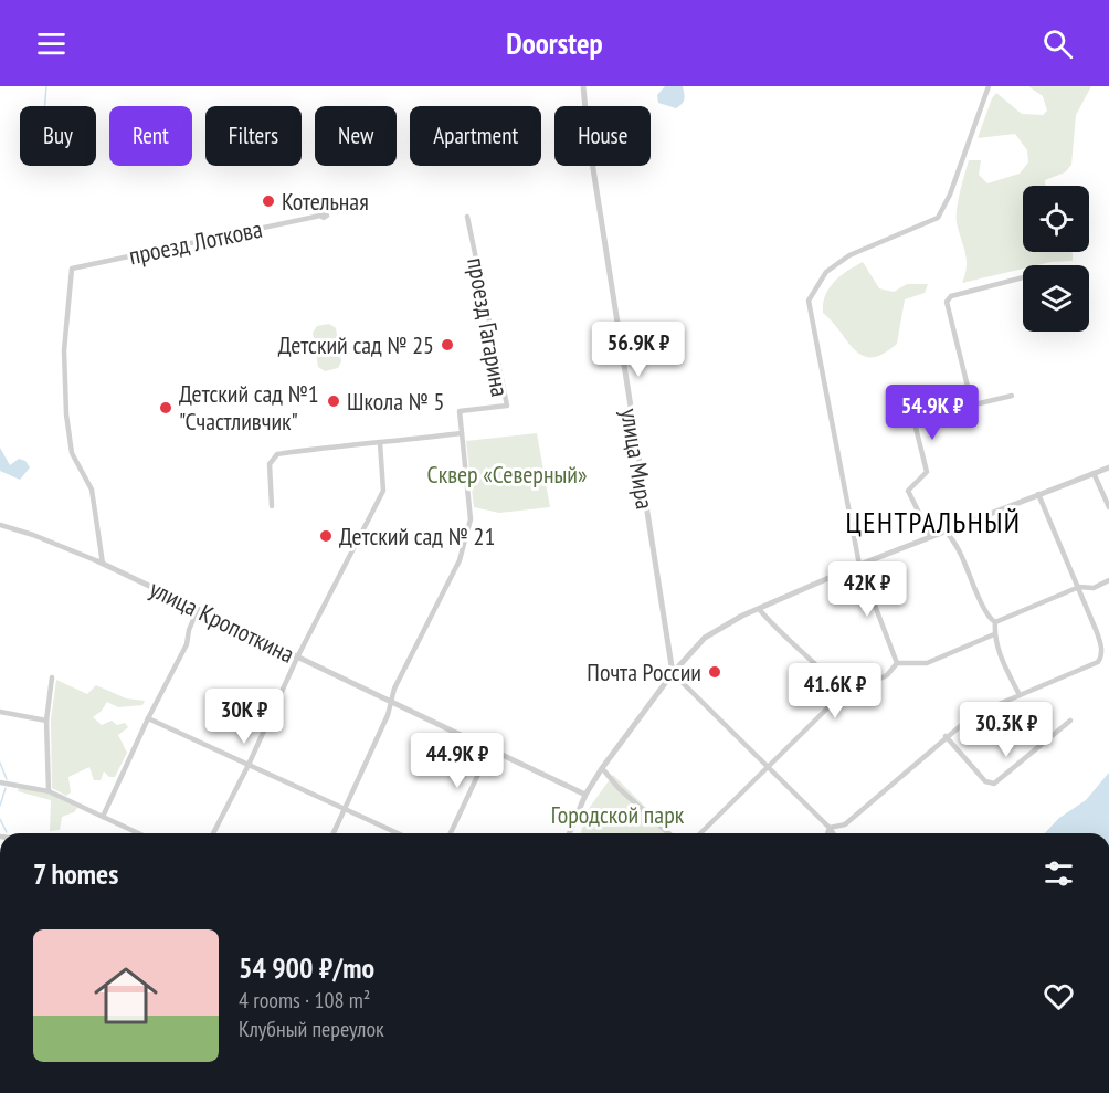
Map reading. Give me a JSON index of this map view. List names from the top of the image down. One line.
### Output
{"streets":{"street":["проезд Лоткова","проезд Гагарина","улица Мира","улица Кропоткина"]},"crossings":[["проезд Лоткова","улица Кропоткина"],["проезд Гагарина","улица Кропоткина"]],"districts":["ЦЕНТРАЛЬНЫЙ"],"parks":["Сквер «Северный»","Городской парк"],"places":["Котельная","Детский сад № 25","Школа № 5","Детский сад №1 \"Счастливчик\"","Детский сад № 21","Почта России"],"page":{"header":"Doorstep","chip":["Buy","Rent","Filters","New","Apartment","House"],"price":["56.9K ₽","54.9K ₽","42K ₽","41.6K ₽","30K ₽","30.3K ₽","44.9K ₽"],"heading":"7 homes","list":[{"name":"54 900 ₽/mo","note":"4 rooms · 108 m² · Клубный переулок"}]}}
